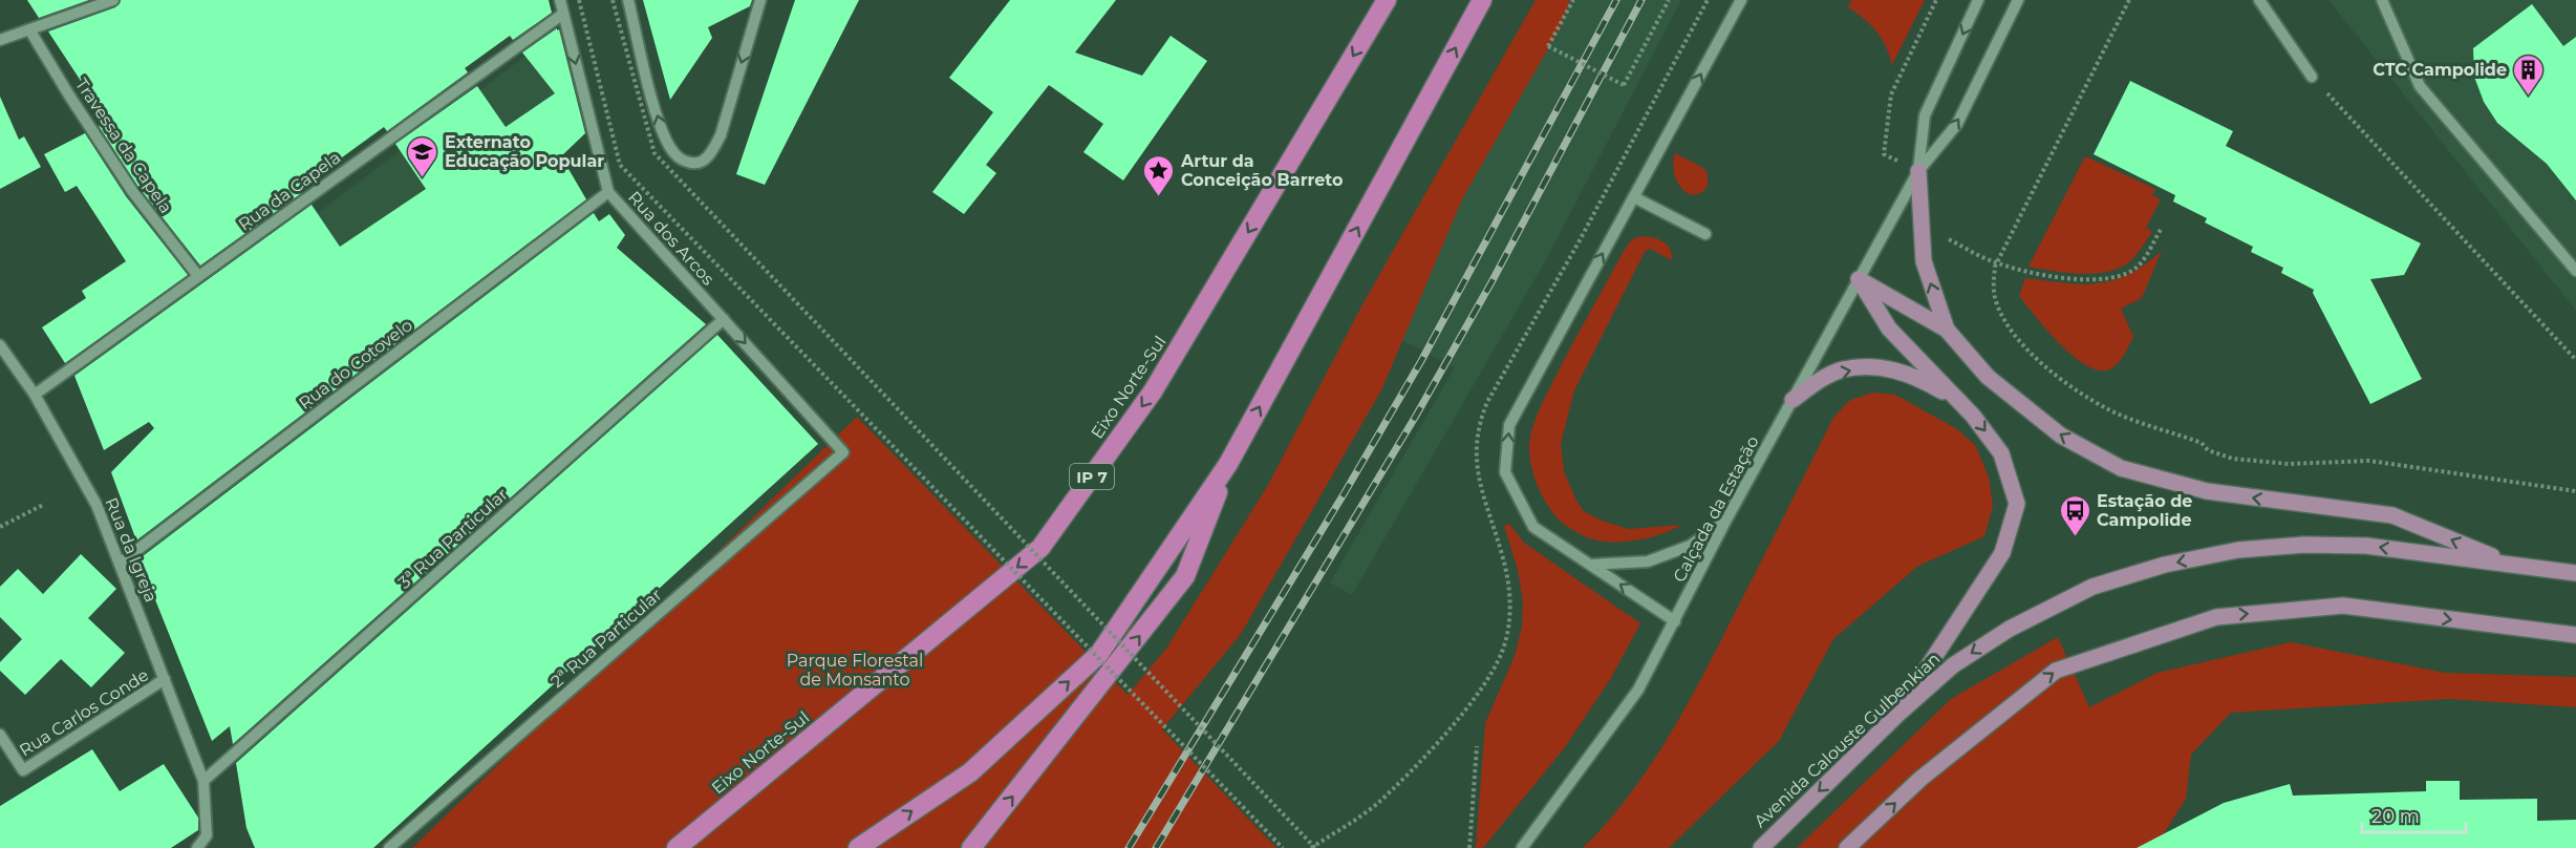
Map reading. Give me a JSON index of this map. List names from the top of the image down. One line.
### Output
{"streets":{"highway":["Eixo Norte-Sul","IP 7"],"main road":["Avenida Calouste Gulbenkian"],"street":["Travessa da Capela","Rua da Capela","Rua dos Arcos","Rua do Cotovelo","Calçada da Estação","3ª Rua Particular","Rua da Igreja","2ª Rua Particular","Rua Carlos Conde"]},"crossings":[["Travessa da Capela","Rua da Capela"],["Rua da Capela","Rua dos Arcos"],["Rua da Capela","Rua da Igreja"],["Rua dos Arcos","Rua do Cotovelo"],["Rua dos Arcos","3ª Rua Particular"],["Rua dos Arcos","2ª Rua Particular"],["Rua do Cotovelo","Rua da Igreja"],["3ª Rua Particular","Rua da Igreja"],["Rua da Igreja","Rua Carlos Conde"]],"one_way":["Rua dos Arcos"],"parks":["Parque Florestal de Monsanto"],"places":{"building":["CTC Campolide"],"school or university":["Externato Educação Popular"],"place":["Artur da Conceição Barreto"],"bus stop":["Estação de Campolide"]},"scale_bar":"20 m"}
